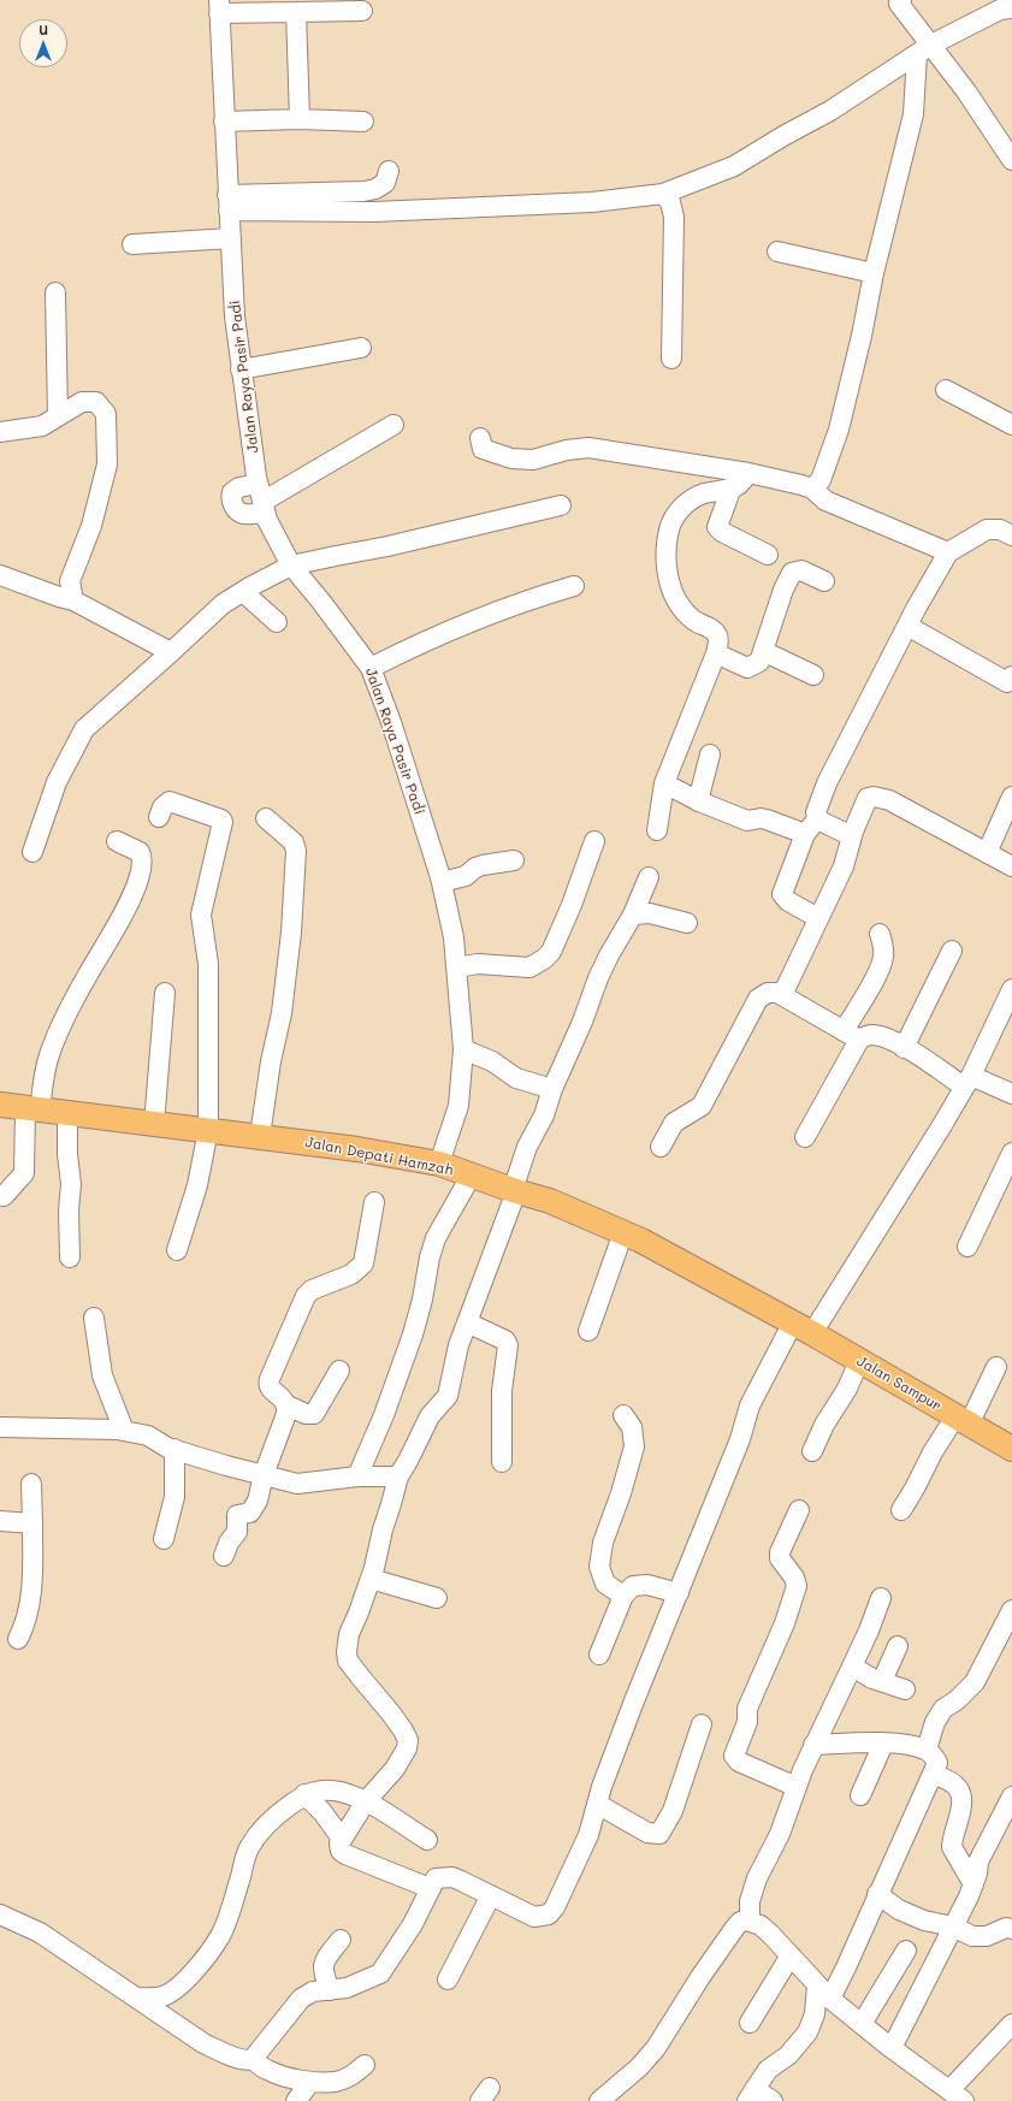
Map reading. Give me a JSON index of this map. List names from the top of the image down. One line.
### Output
{"streets":{"main road":["Jalan Depati Hamzah","Jalan Sampur"],"street":["Jalan Raya Pasir Padi"]},"crossings":[["Jalan Raya Pasir Padi","Jalan Depati Hamzah"],["Jalan Depati Hamzah","Jalan Sampur"]],"north":"top"}
